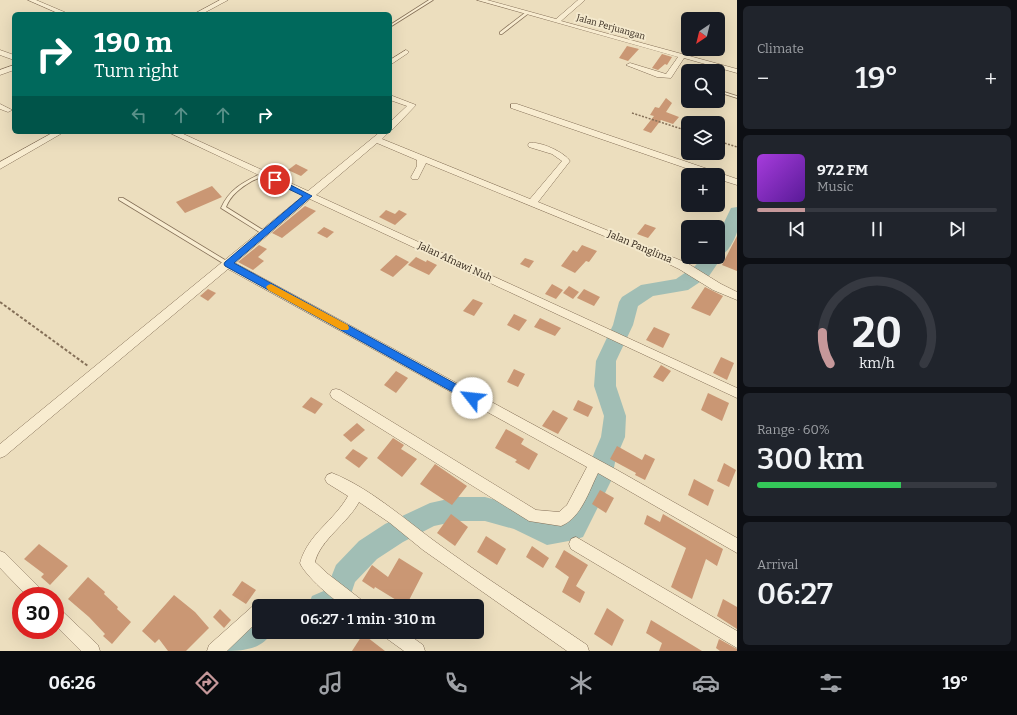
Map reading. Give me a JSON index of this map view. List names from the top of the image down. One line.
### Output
{"streets":{"street":["Jalan Perjuangan","Jalan Panglima","Jalan Afnawi Nuh"]},"north":"bottom left","page":{"tile":["Climate",["Range · 60%","300 km"],["Arrival","06:27"]],"map_buttons":["+","−"],"turn":["190 m","Turn right"],"heat":["−","19°","+"],"song":["97.2 FM","Music"],"limit":"30","trip":"06:27 · 1 min · 310 m","tabs":["06:26","19°"],"gauge":["20","km/h"]}}
